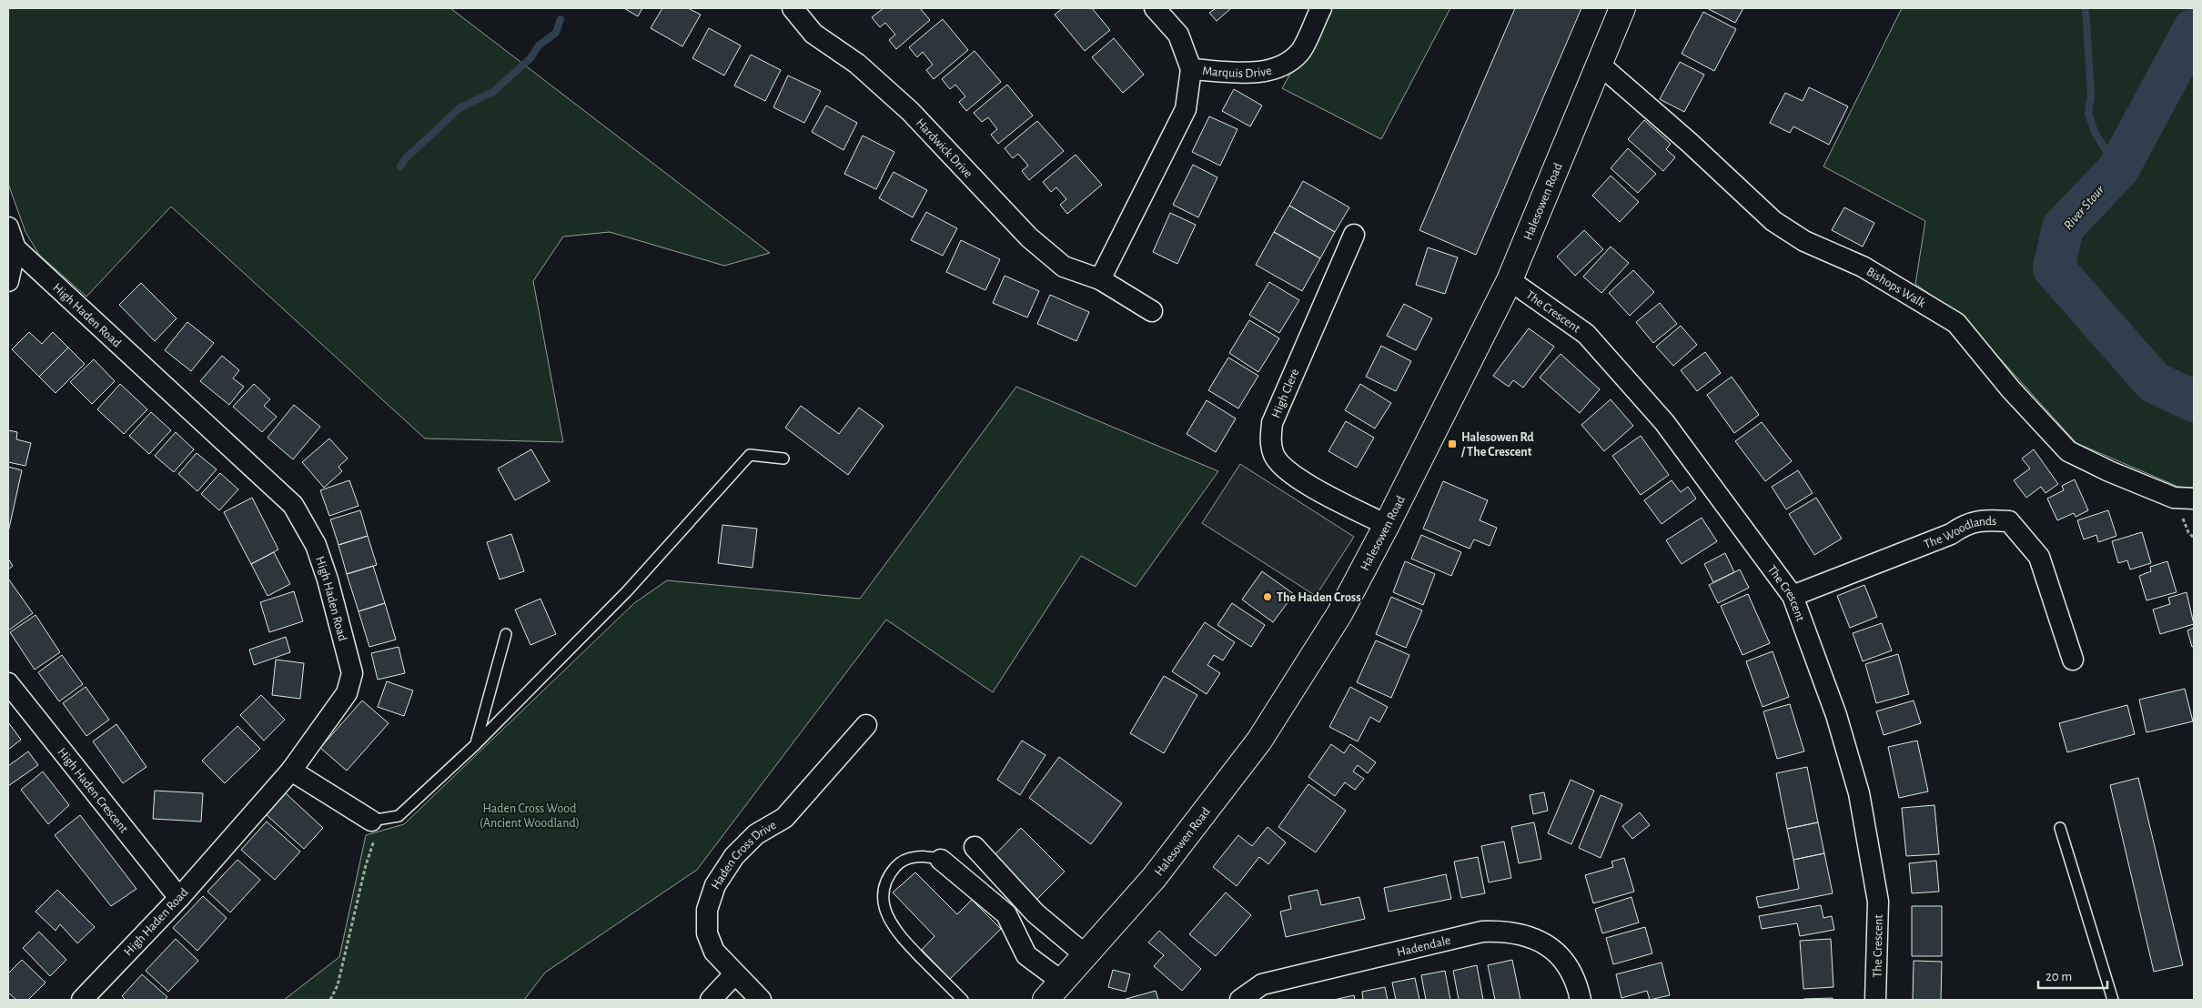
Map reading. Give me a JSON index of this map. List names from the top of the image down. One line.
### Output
{"streets":{"main road":["Halesowen Road"],"street":["Marquis Drive","Hardwick Drive","Bishops Walk","The Crescent","High Haden Road","High Clere","The Woodlands","High Haden Crescent","Haden Cross Drive","Hadendale"]},"crossings":[["Halesowen Road","Bishops Walk"],["Halesowen Road","The Crescent"],["Halesowen Road","High Clere"],["The Crescent","The Woodlands"],["High Haden Road","High Haden Crescent"]],"water":["River Stour"],"parks":["Haden Cross Wood (Ancient Woodland)"],"places":{"transit":["Halesowen Rd / The Crescent"],"other":["The Haden Cross"]},"scale_bar":"20 m"}
